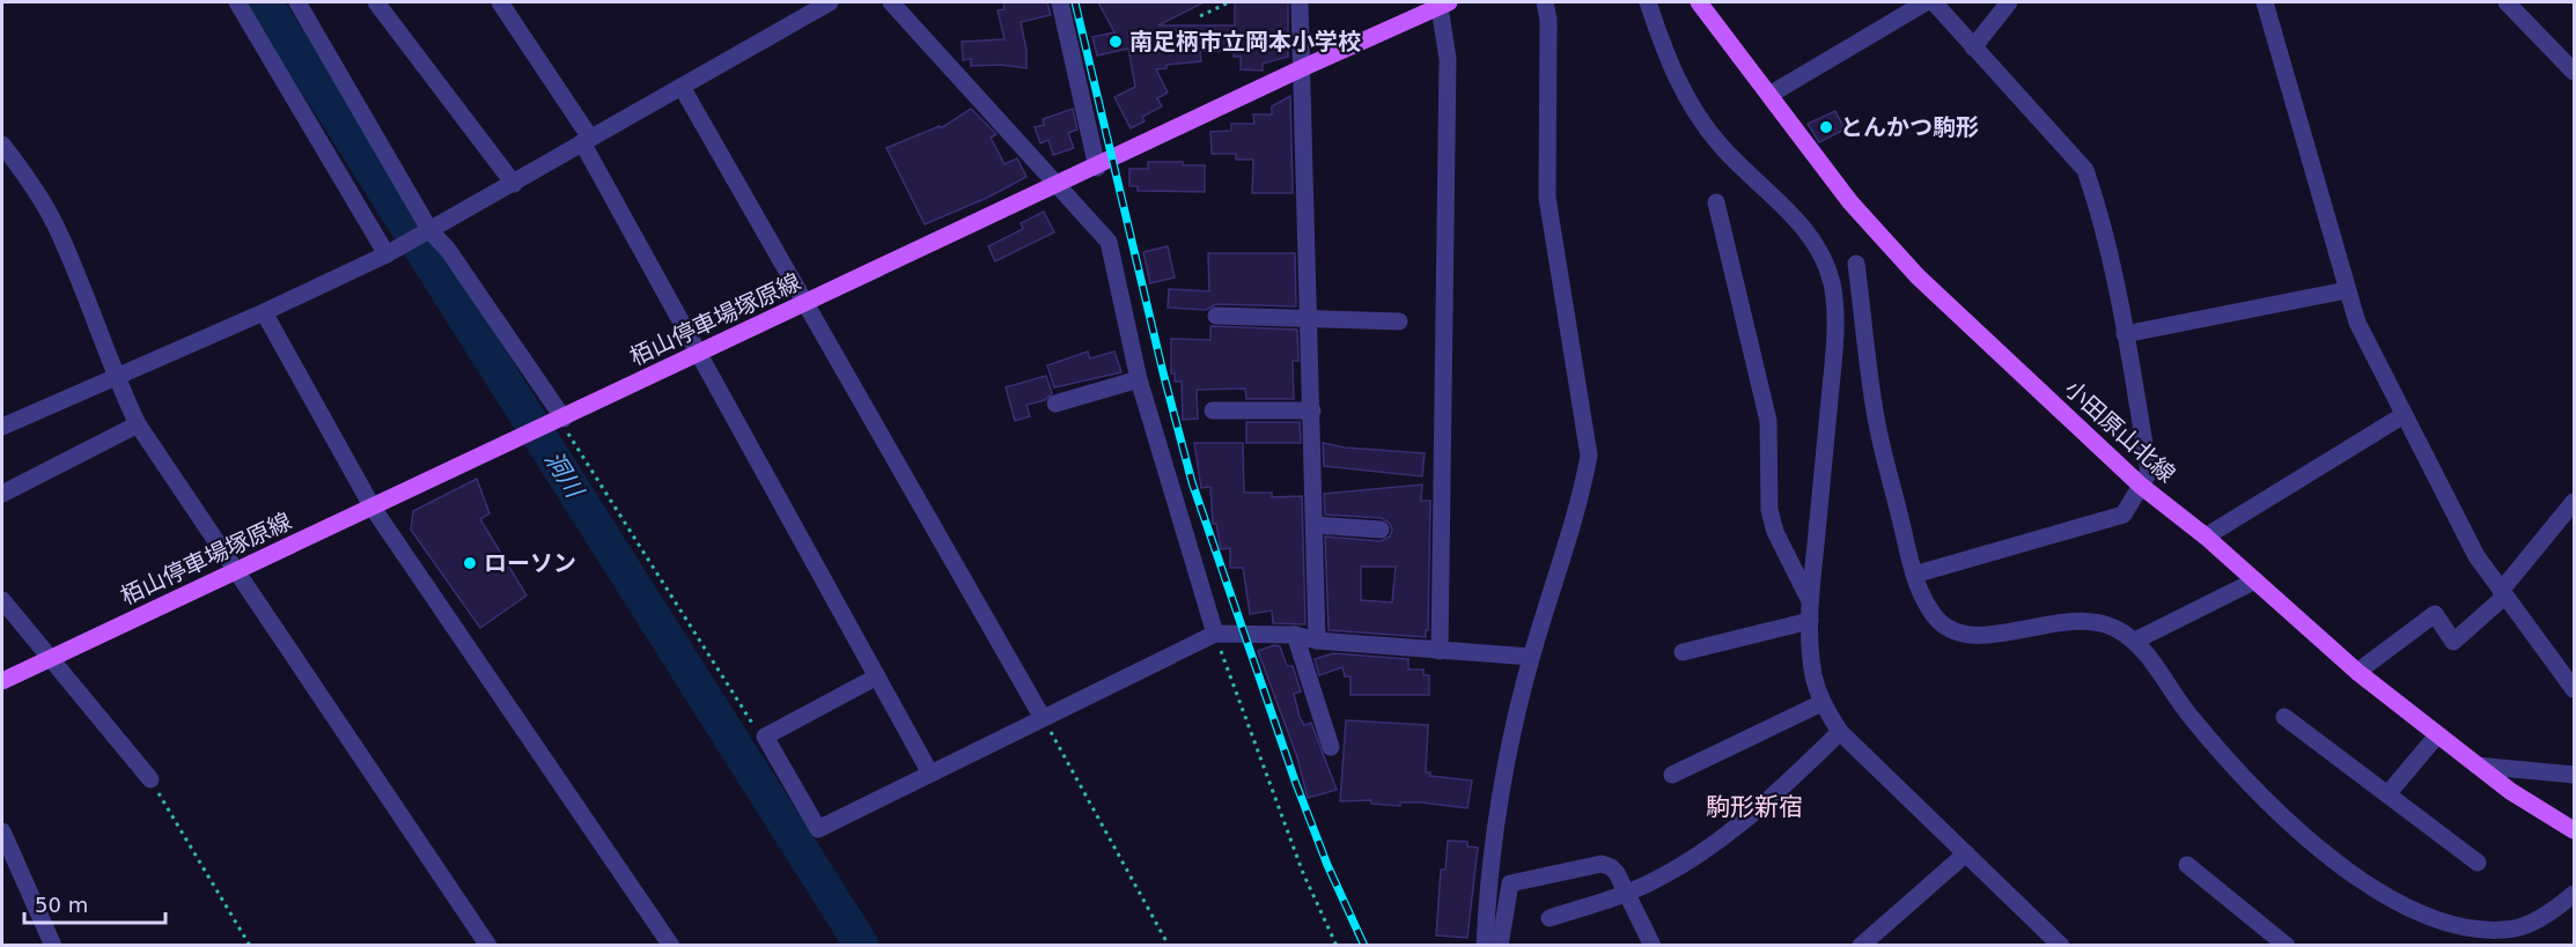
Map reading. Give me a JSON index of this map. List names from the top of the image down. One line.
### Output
{"streets":{"main road":["栢山停車場塚原線","小田原山北線"]},"districts":["駒形新宿"],"water":["洞川"],"places":["南足柄市立岡本小学校","とんかつ駒形","ローソン"],"scale_bar":"50 m"}
